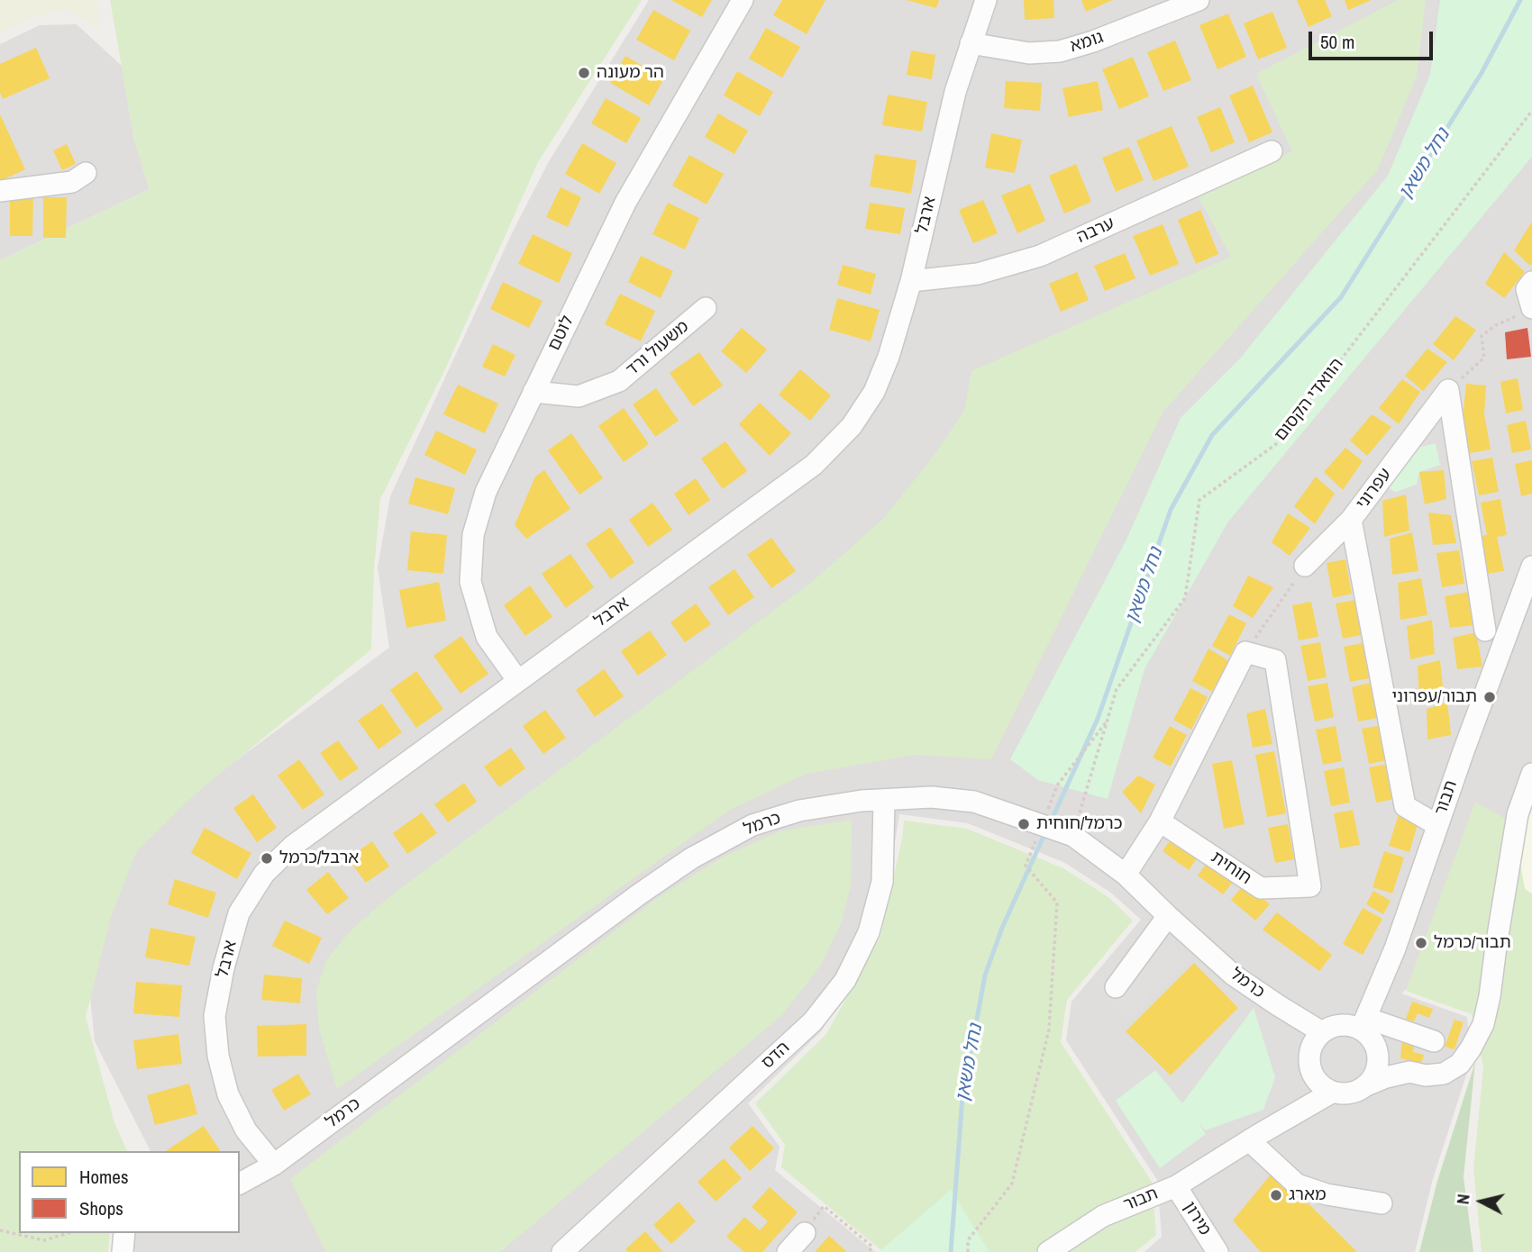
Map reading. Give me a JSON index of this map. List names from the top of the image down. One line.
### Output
{"streets":{"street":["גומא","ארבל","ערבה","לוטם","משעול ורד","עפרוני","תבור","כרמל","חוחית","הדס","מירון"],"path":["הוואדי הקסום"]},"crossings":[["גומא","ארבל"],["ארבל","ערבה"],["ארבל","לוטם"],["ארבל","כרמל"],["לוטם","משעול ורד"],["הוואדי הקסום","כרמל"],["עפרוני","תבור"],["תבור","כרמל"],["תבור","מירון"],["כרמל","הדס"]],"water":["נחל משאן"],"places":["הר מעונה","תבור/עפרוני","כרמל/חוחית","ארבל/כרמל","תבור/כרמל","מארג"],"legend":["Homes","Shops"],"scale_bar":"50 m","north":"left"}
